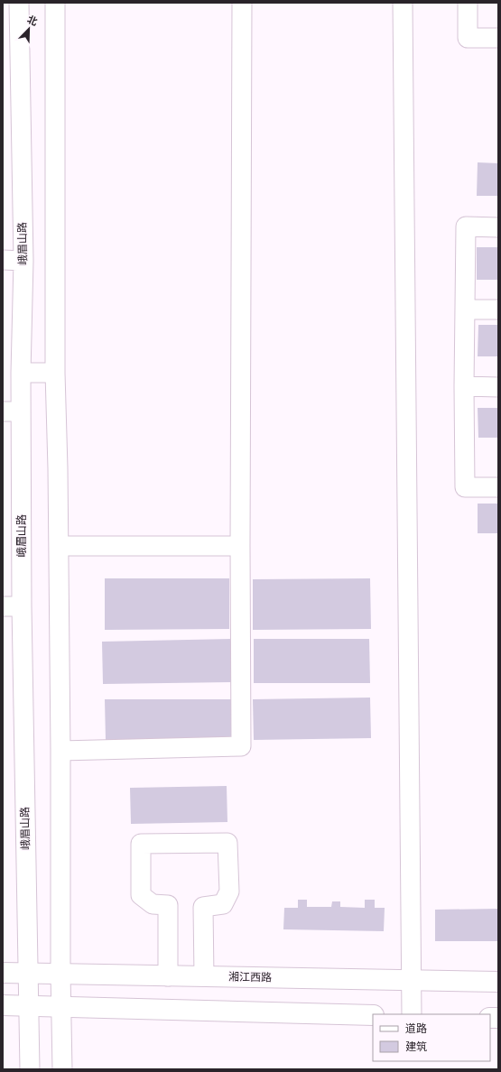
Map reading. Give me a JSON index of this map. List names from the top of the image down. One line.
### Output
{"streets":{"main road":["湘江西路"],"street":["峨眉山路"]},"crossings":[["峨眉山路","湘江西路"]],"legend":["道路","建筑"],"north":"top right"}
